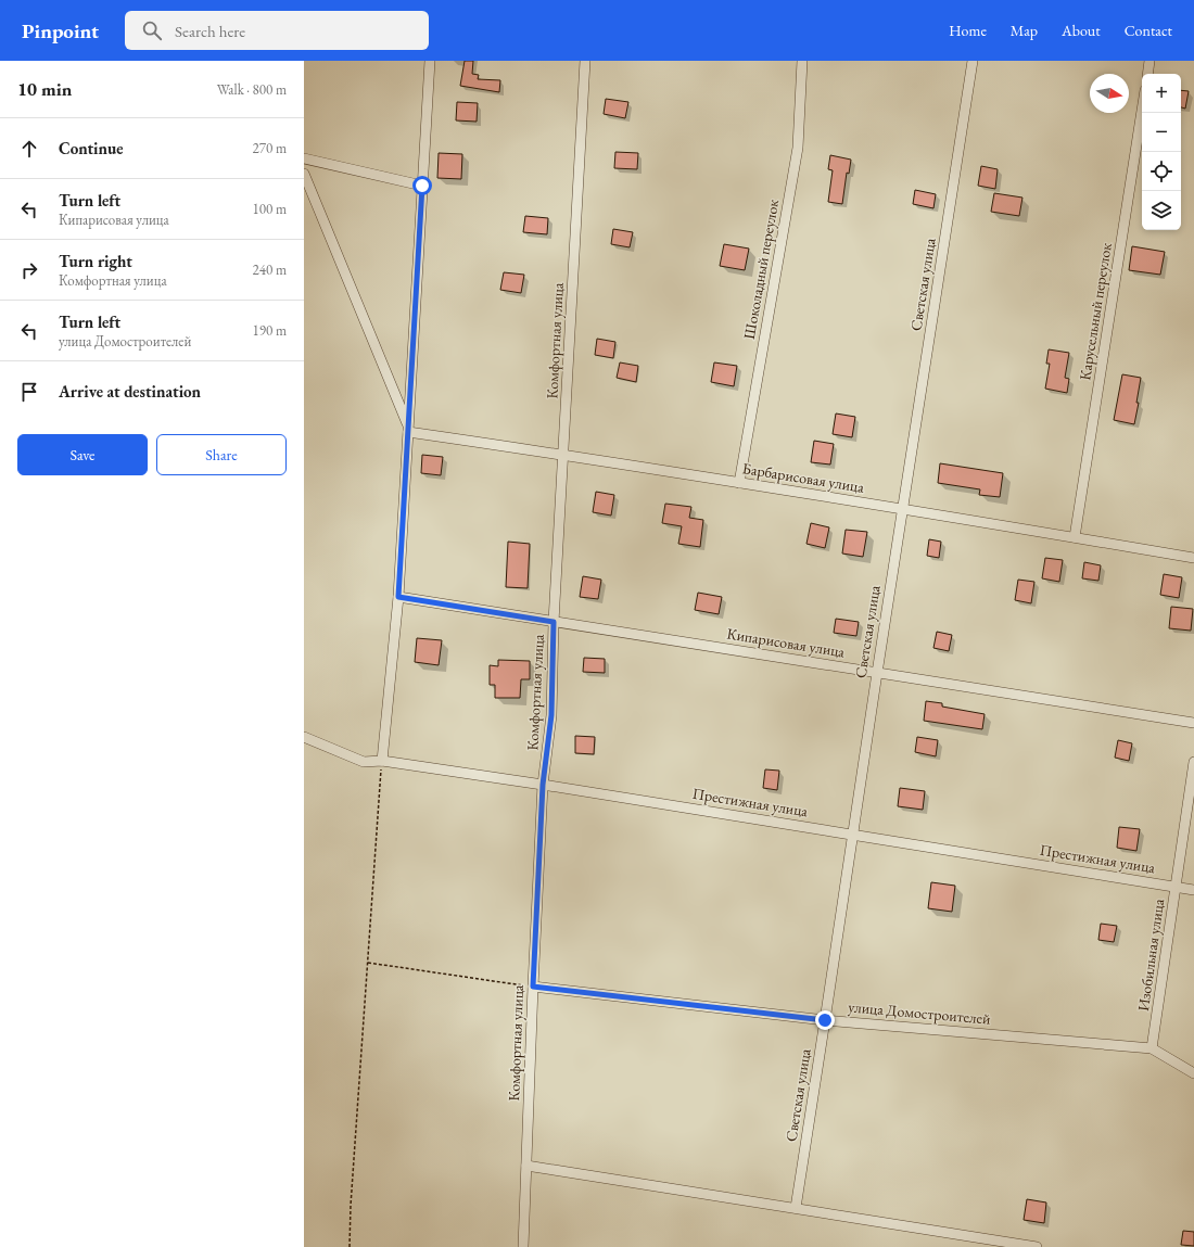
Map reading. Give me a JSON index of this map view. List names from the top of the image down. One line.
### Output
{"streets":{"street":["Шоколадный переулок","Светская улица","Карусельный переулок","Комфортная улица","Барбарисовая улица","Кипарисовая улица","Престижная улица","Изобильная улица","улица Домостроителей"]},"crossings":[["Шоколадный переулок","Барбарисовая улица"],["Светская улица","Барбарисовая улица"],["Светская улица","Кипарисовая улица"],["Светская улица","Престижная улица"],["Светская улица","улица Домостроителей"],["Карусельный переулок","Барбарисовая улица"],["Комфортная улица","Барбарисовая улица"],["Комфортная улица","Кипарисовая улица"],["Комфортная улица","Престижная улица"],["Комфортная улица","улица Домостроителей"],["Престижная улица","Изобильная улица"],["Изобильная улица","улица Домостроителей"]],"north":"right","page":{"header":"Pinpoint","search":"Search here","nav":["Home","Map","About","Contact"],"heading":["10 min","Walk · 800 m"],"map_buttons":["+","−"],"list":[["Continue","270 m"],["Turn left","Кипарисовая улица","100 m"],["Turn right","Комфортная улица","240 m"],["Turn left","улица Домостроителей","190 m"],"Arrive at destination"],"buttons":["Save","Share"]}}
